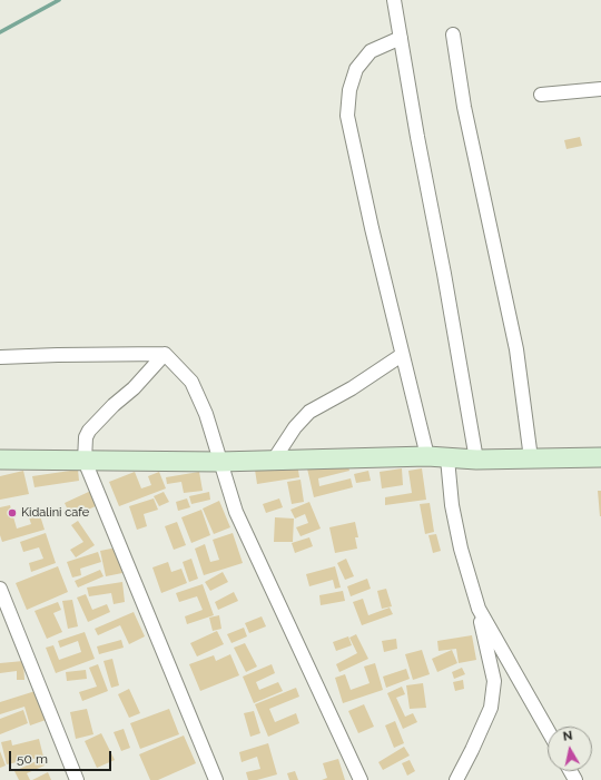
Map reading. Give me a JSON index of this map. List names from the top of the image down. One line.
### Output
{"places":["Kidalini cafe"],"scale_bar":"50 m","north":"top"}
